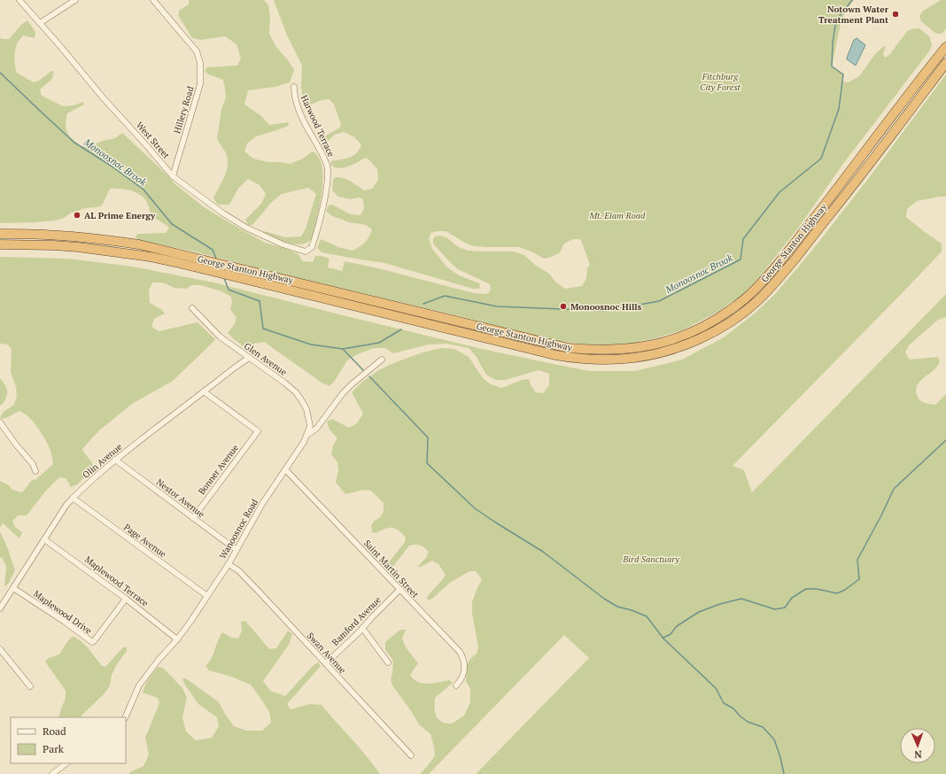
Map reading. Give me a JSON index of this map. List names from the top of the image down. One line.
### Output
{"streets":{"highway":["George Stanton Highway"],"street":["Hillery Road","Harwood Terrace","West Street","Glen Avenue","Olin Avenue","Bonner Avenue","Nestor Avenue","Wanoosnoc Road","Page Avenue","Saint Martin Street","Maplewood Terrace","Maplewood Drive","Bamford Avenue","Swan Avenue"]},"crossings":[["Hillery Road","West Street"],["Harwood Terrace","West Street"],["Glen Avenue","Olin Avenue"],["Glen Avenue","Wanoosnoc Road"],["Olin Avenue","Bonner Avenue"],["Olin Avenue","Nestor Avenue"],["Olin Avenue","Page Avenue"],["Olin Avenue","Maplewood Terrace"],["Olin Avenue","Maplewood Drive"],["Bonner Avenue","Nestor Avenue"],["Nestor Avenue","Wanoosnoc Road"],["Wanoosnoc Road","Page Avenue"],["Wanoosnoc Road","Saint Martin Street"],["Wanoosnoc Road","Maplewood Terrace"],["Wanoosnoc Road","Swan Avenue"],["Saint Martin Street","Bamford Avenue"],["Maplewood Terrace","Maplewood Drive"],["Bamford Avenue","Swan Avenue"]],"water":["Monoosnoc Brook"],"parks":["Fitchburg City Forest","Mt. Elam Road","Bird Sanctuary"],"places":["Notown Water Treatment Plant","AL Prime Energy","Monoosnoc Hills"],"legend":["Road","Park"],"north":"bottom"}
